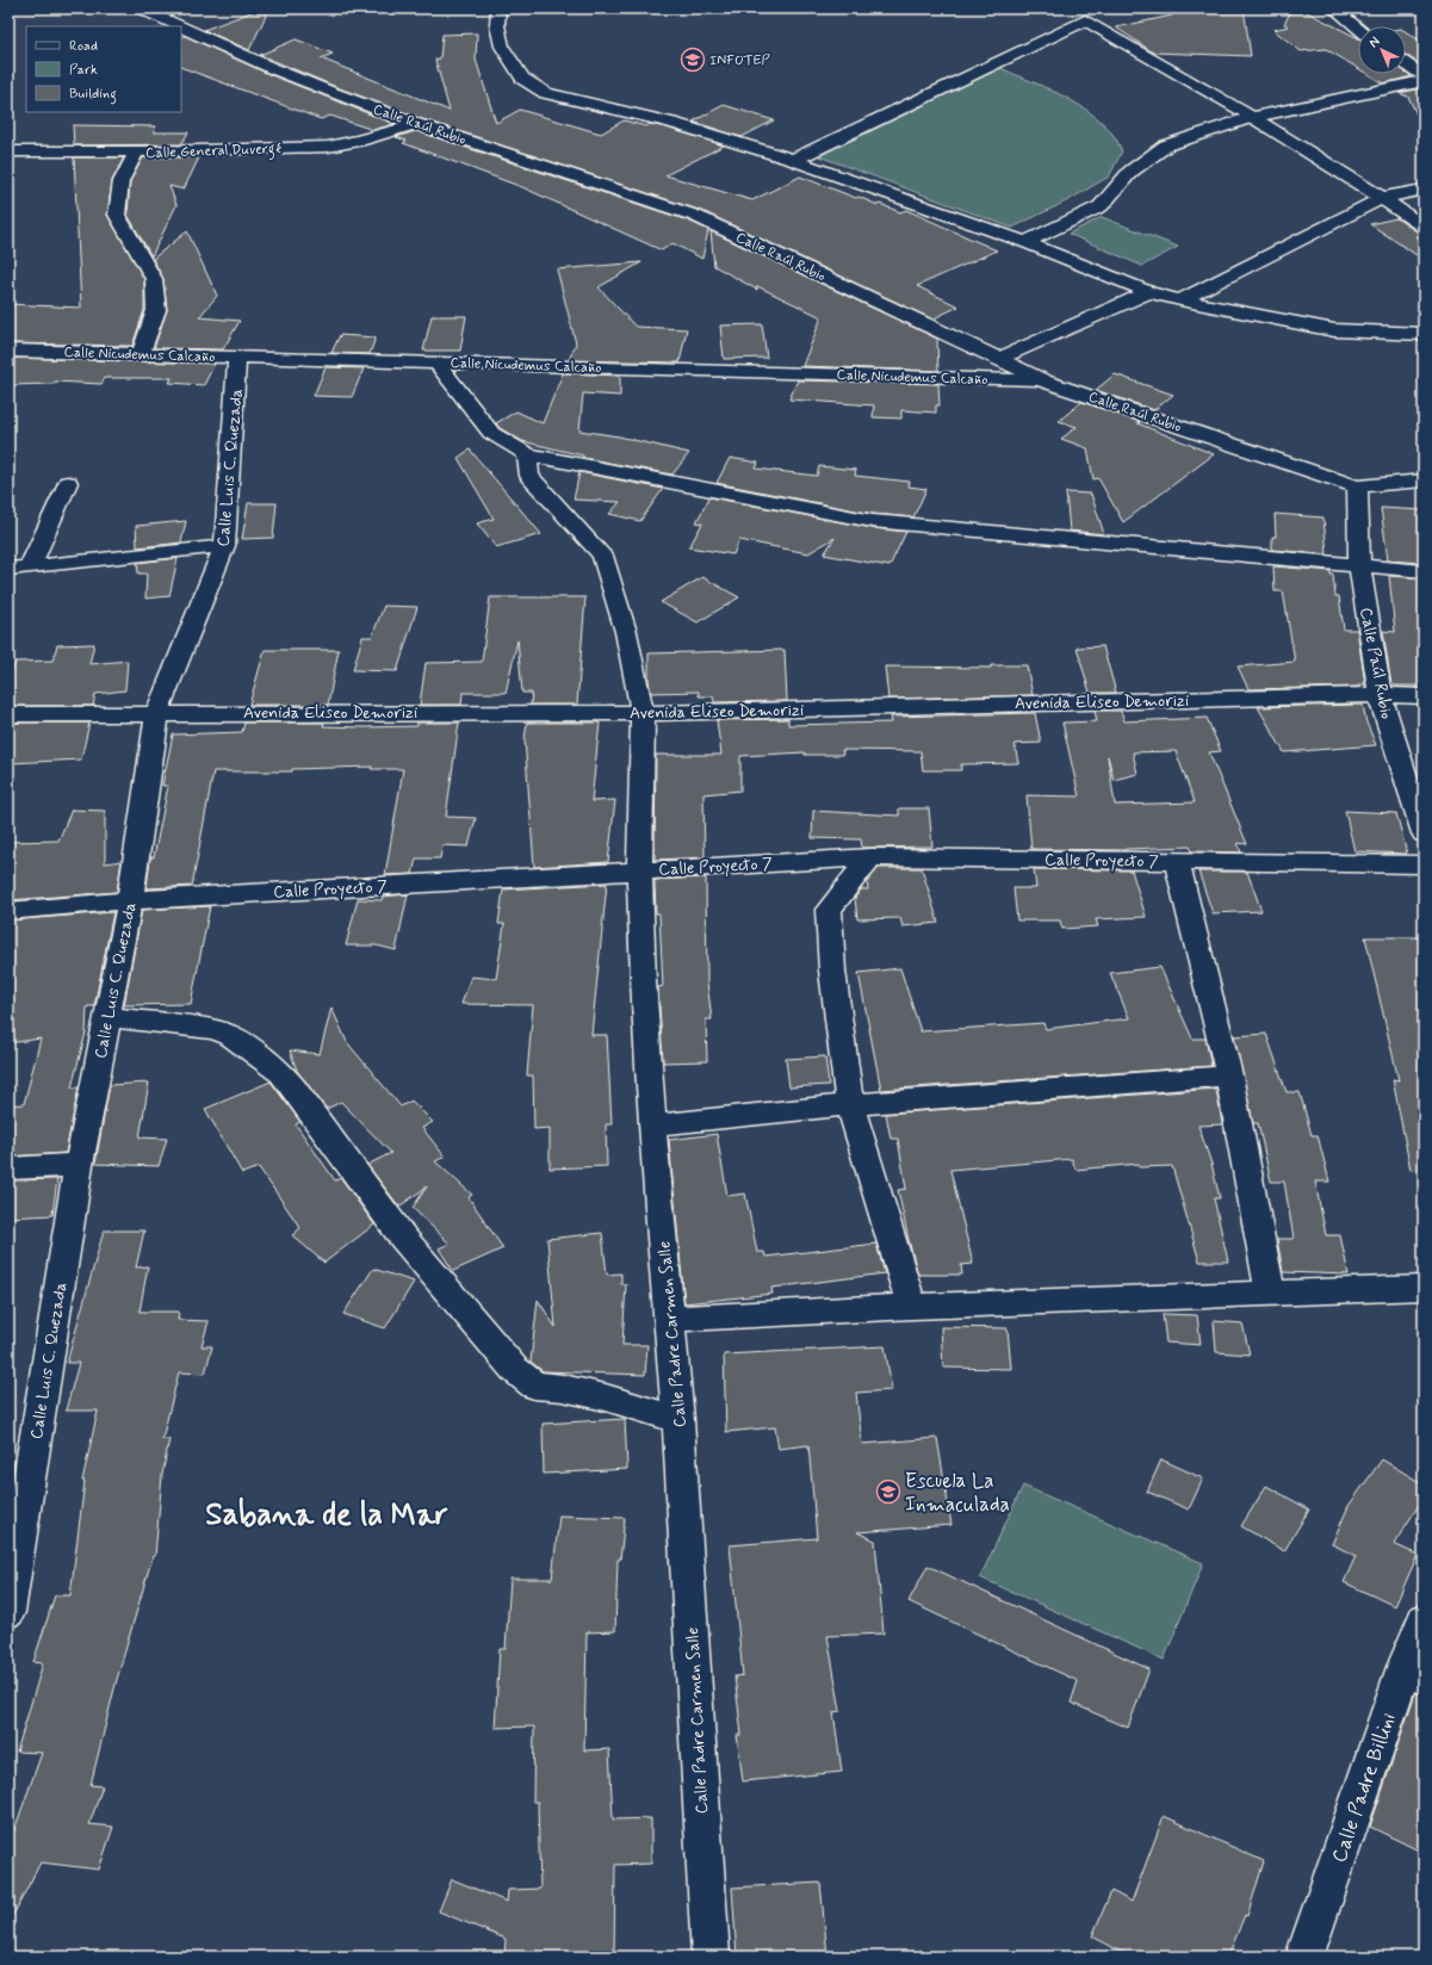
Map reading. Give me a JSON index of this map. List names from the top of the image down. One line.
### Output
{"streets":{"street":["Calle Raúl Rubio","Calle General Duvergé","Calle Nicudemus Calcaño","Calle Luis C. Quezada","Calle Paúl Rubio","Avenida Eliseo Demorizi","Calle Proyecto 7","Calle Padre Carmen Salle","Calle Padre Billini"]},"crossings":[["Calle Raúl Rubio","Calle General Duvergé"],["Calle Raúl Rubio","Calle Nicudemus Calcaño"],["Calle Raúl Rubio","Calle Paúl Rubio"],["Calle Nicudemus Calcaño","Calle Luis C. Quezada"],["Calle Luis C. Quezada","Avenida Eliseo Demorizi"],["Calle Luis C. Quezada","Calle Proyecto 7"],["Calle Paúl Rubio","Avenida Eliseo Demorizi"],["Avenida Eliseo Demorizi","Calle Padre Carmen Salle"],["Calle Proyecto 7","Calle Padre Carmen Salle"]],"districts":["Sabana de la Mar"],"places":{"school or university":["INFOTEP","Escuela La Inmaculada"]},"legend":["Road","Park","Building"],"north":"top left"}
